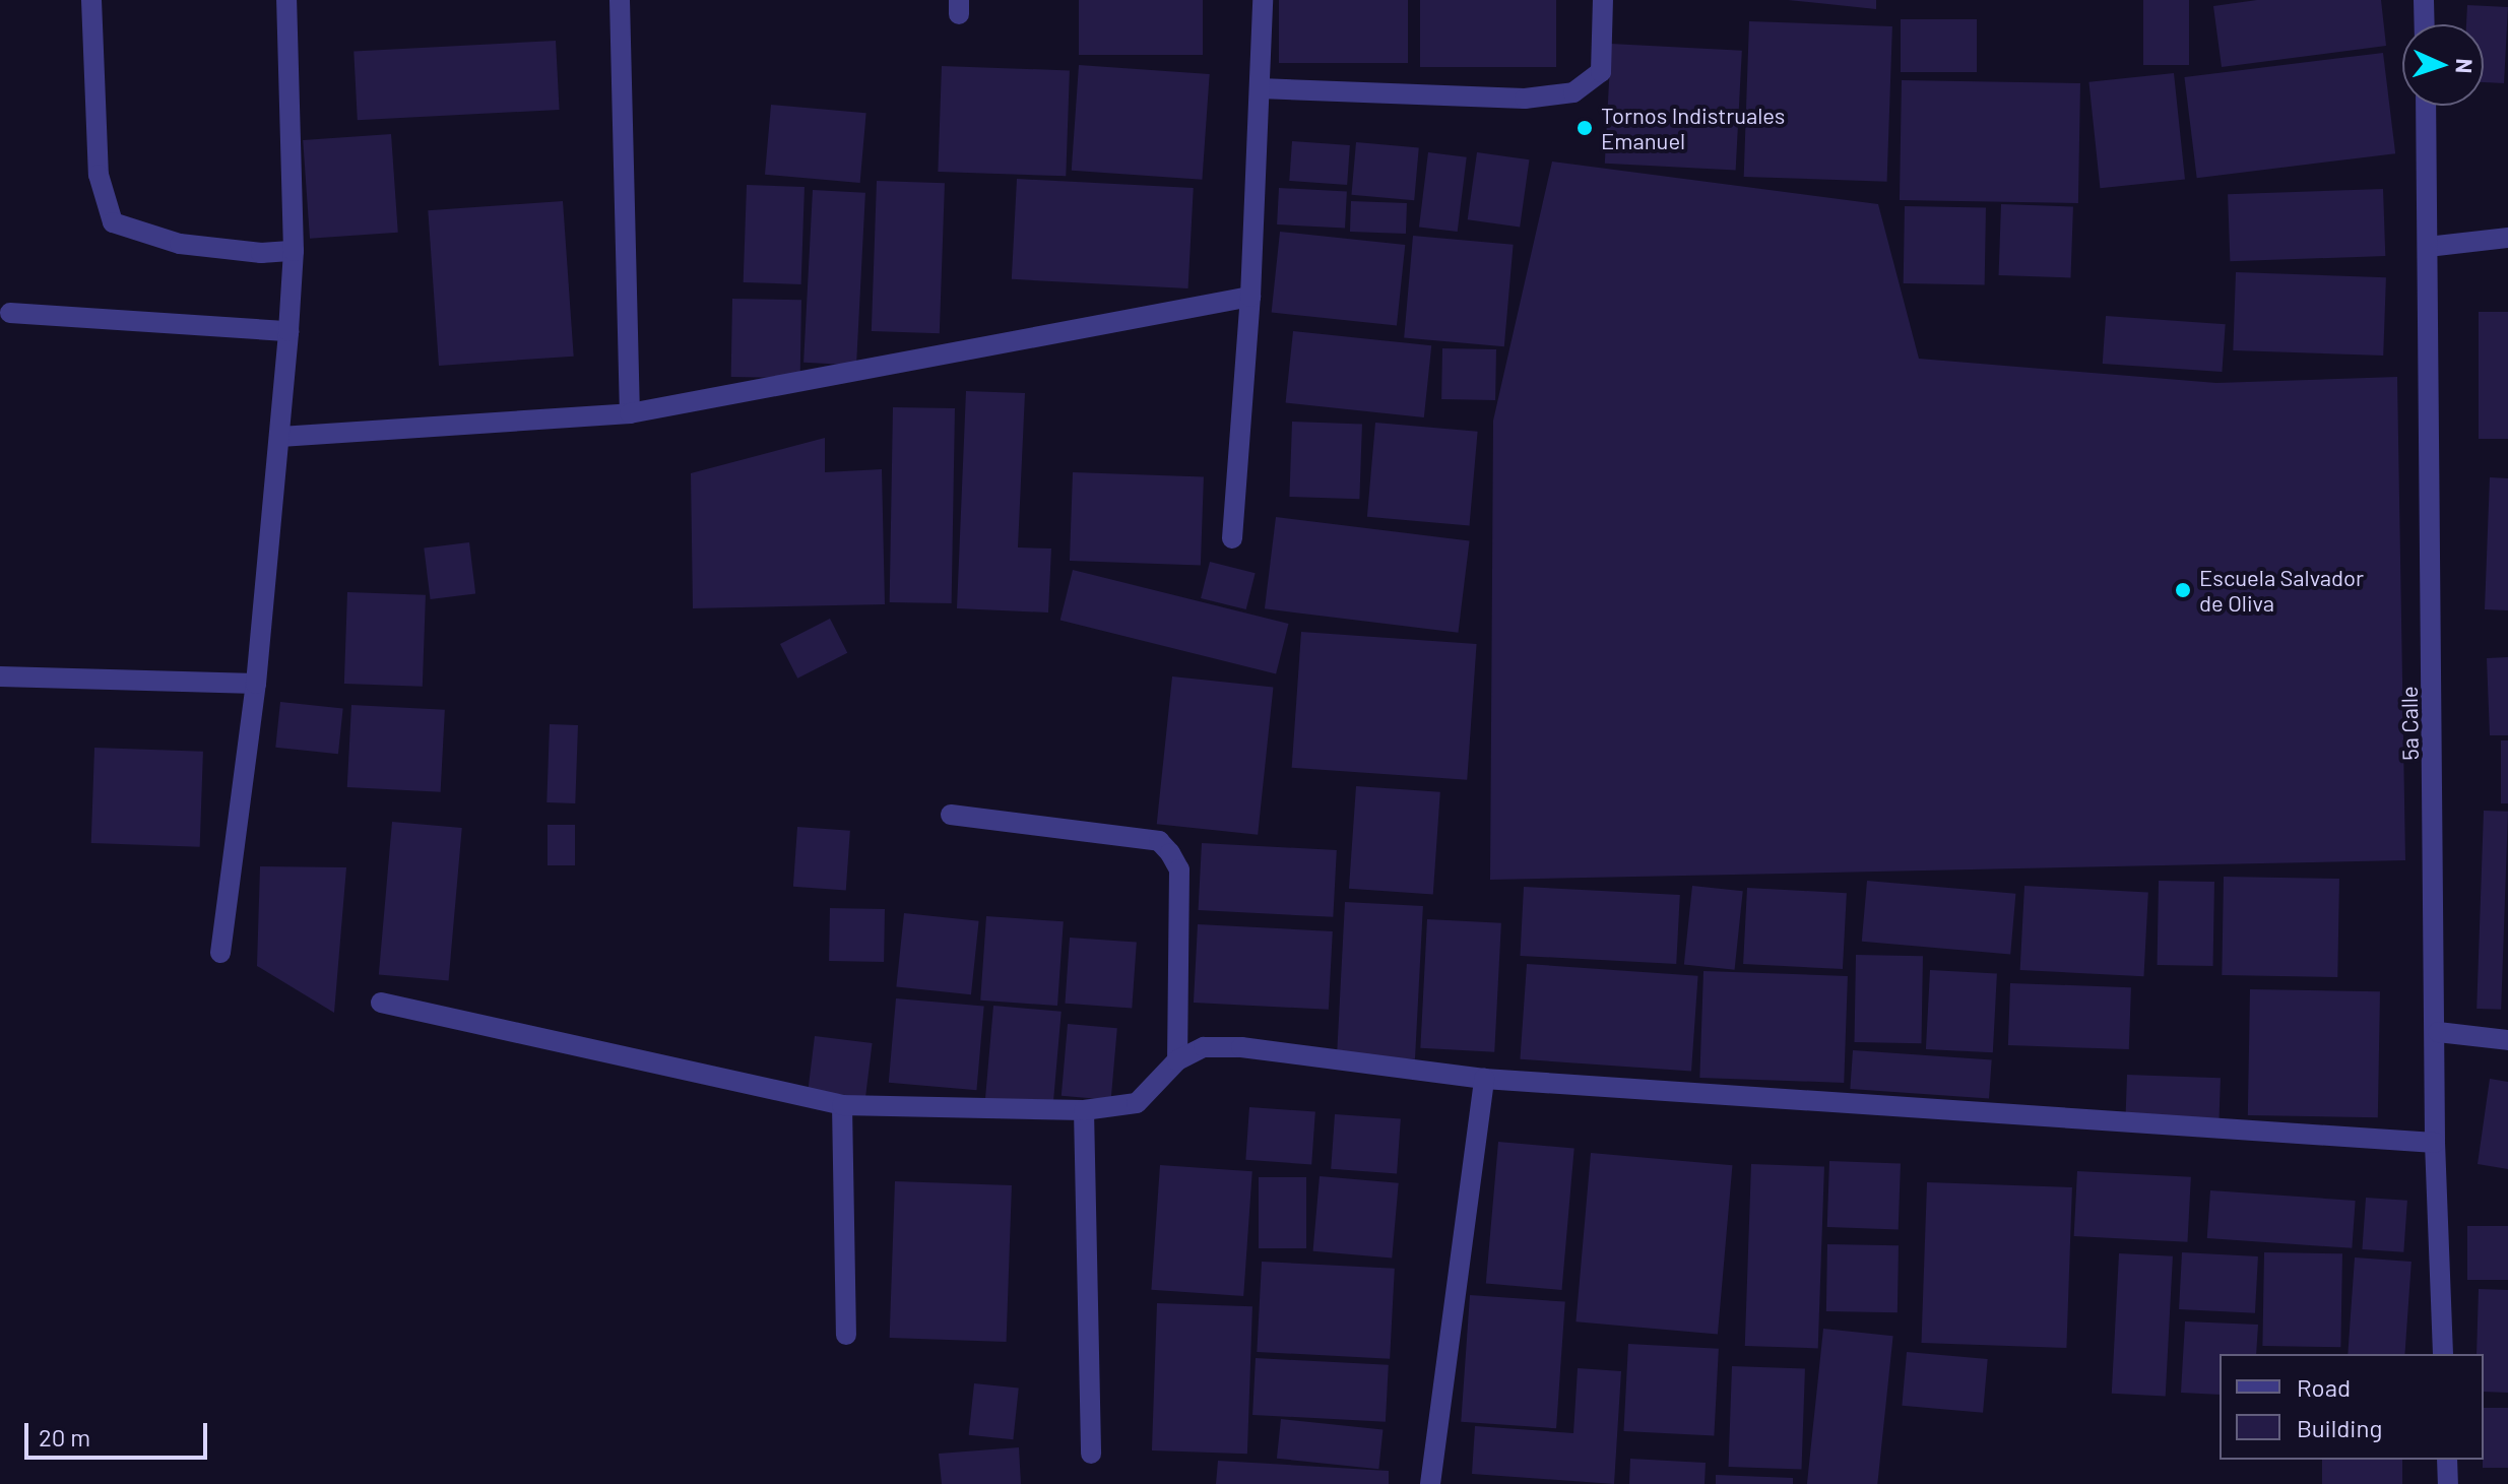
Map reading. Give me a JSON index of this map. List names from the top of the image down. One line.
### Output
{"streets":{"street":["5a Calle"]},"places":["Tornos Indistruales Emanuel","Escuela Salvador de Oliva"],"legend":["Road","Building"],"scale_bar":"20 m","north":"right"}
